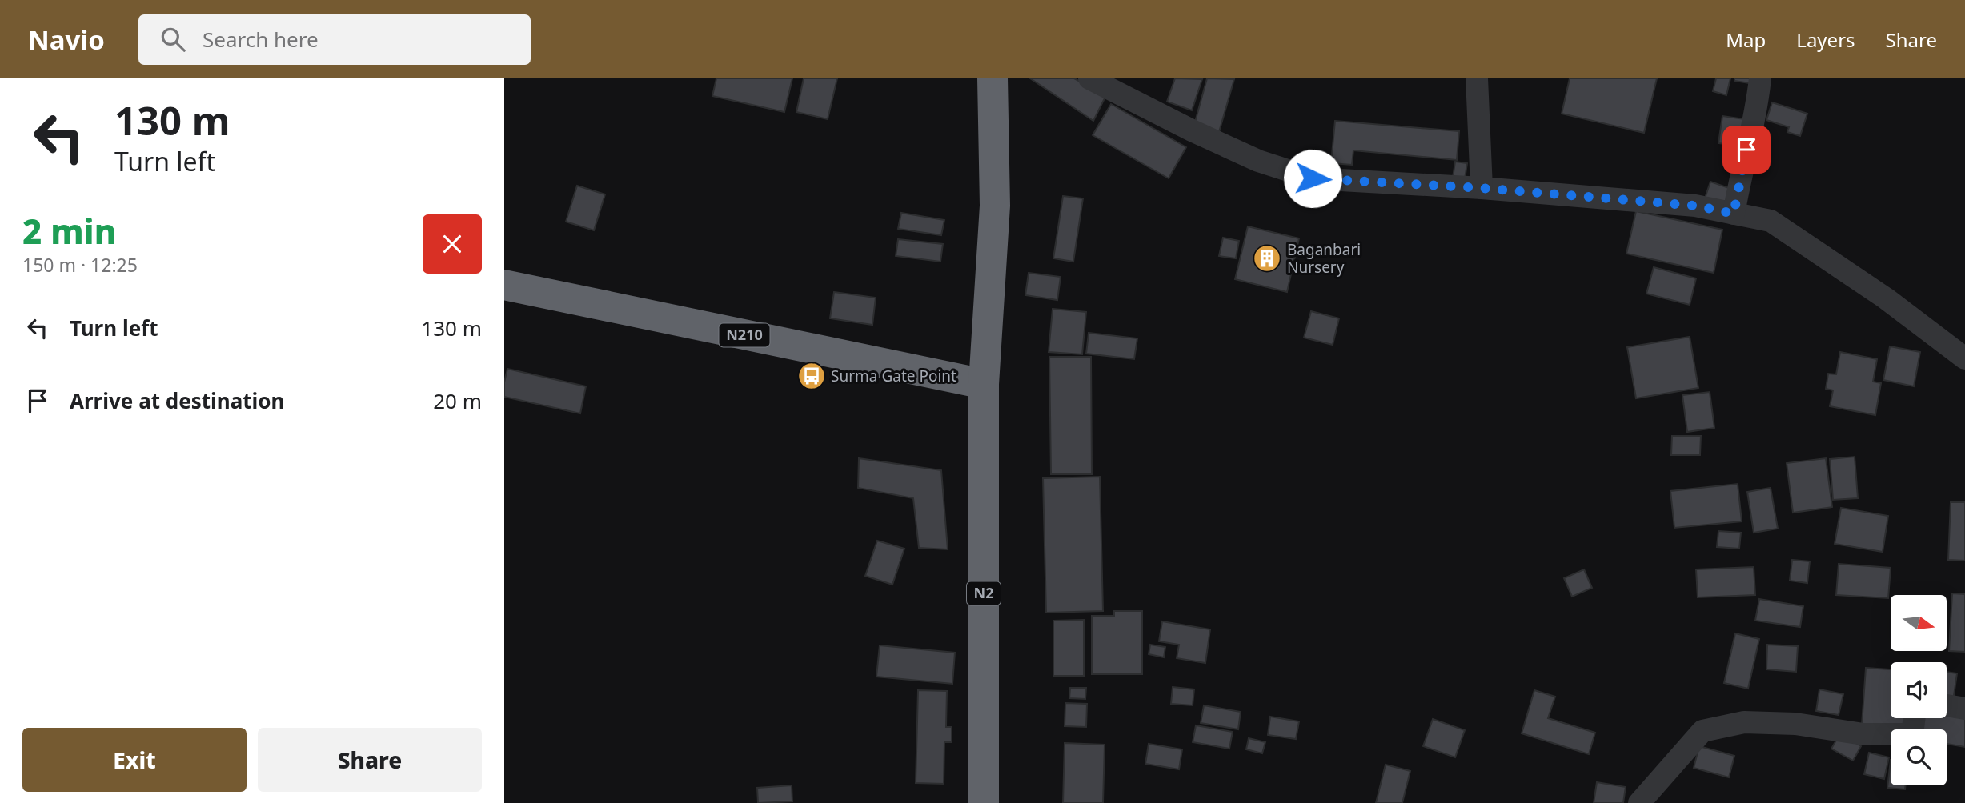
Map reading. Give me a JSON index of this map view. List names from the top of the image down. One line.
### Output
{"streets":{"highway":["N210","N2"]},"crossings":[["N210","N2"]],"places":{"building":["Baganbari Nursery"],"bus stop":["Surma Gate Point"]},"north":"right","page":{"header":"Navio","search":"Search here","nav":["Map","Layers","Share"],"turn":["130 m","Turn left"],"heading":["2 min","150 m · 12:25"],"list":[{"name":"Turn left","value":"130 m"},{"name":"Arrive at destination","value":"20 m"}],"buttons":["Exit","Share"]}}
